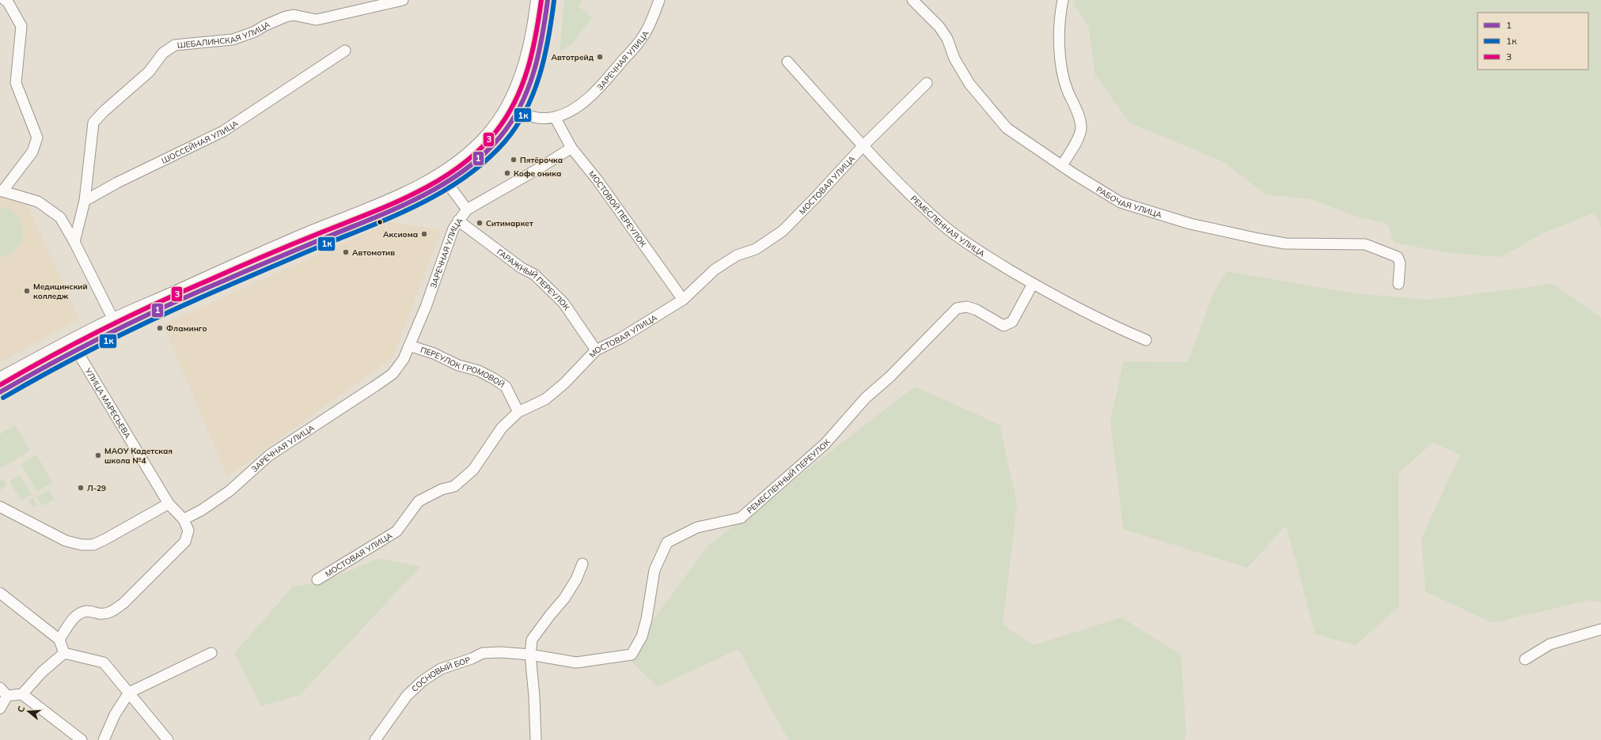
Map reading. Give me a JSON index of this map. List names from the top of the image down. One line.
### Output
{"streets":{"street":["ШЕБАЛИНСКАЯ УЛИЦА","ЗАРЕЧНАЯ УЛИЦА","ШОССЕЙНАЯ УЛИЦА","МОСТОВАЯ УЛИЦА","РАБОЧАЯ УЛИЦА","МОСТОВОЙ ПЕРЕУЛОК","РЕМЕСЛЕННАЯ УЛИЦА","ГАРАЖНЫЙ ПЕРЕУЛОК","ПЕРЕУЛОК ГРОМОВОЙ","УЛИЦА МАРЕСЬЕВА","РЕМЕСЛЕННЫЙ ПЕРЕУЛОК","СОСНОВЫЙ БОР"]},"crossings":[["ШЕБАЛИНСКАЯ УЛИЦА","ШОССЕЙНАЯ УЛИЦА"],["ЗАРЕЧНАЯ УЛИЦА","МОСТОВОЙ ПЕРЕУЛОК"],["ЗАРЕЧНАЯ УЛИЦА","ГАРАЖНЫЙ ПЕРЕУЛОК"],["ЗАРЕЧНАЯ УЛИЦА","ПЕРЕУЛОК ГРОМОВОЙ"],["ЗАРЕЧНАЯ УЛИЦА","УЛИЦА МАРЕСЬЕВА"],["МОСТОВАЯ УЛИЦА","МОСТОВОЙ ПЕРЕУЛОК"],["МОСТОВАЯ УЛИЦА","РЕМЕСЛЕННАЯ УЛИЦА"],["МОСТОВАЯ УЛИЦА","ГАРАЖНЫЙ ПЕРЕУЛОК"],["МОСТОВАЯ УЛИЦА","ПЕРЕУЛОК ГРОМОВОЙ"],["РЕМЕСЛЕННАЯ УЛИЦА","РЕМЕСЛЕННЫЙ ПЕРЕУЛОК"],["РЕМЕСЛЕННЫЙ ПЕРЕУЛОК","СОСНОВЫЙ БОР"]],"places":["Автотрейд","Пятёрочка","Кофе оника","Ситимаркет","Аксиома","Автомотив","Медицинский колледж","Фламинго","МАОУ Кадетская школа №4","Л-29"],"lines":["transit line 1","transit line 3","transit line 1к"],"legend":["1","1к","3"],"north":"left"}
